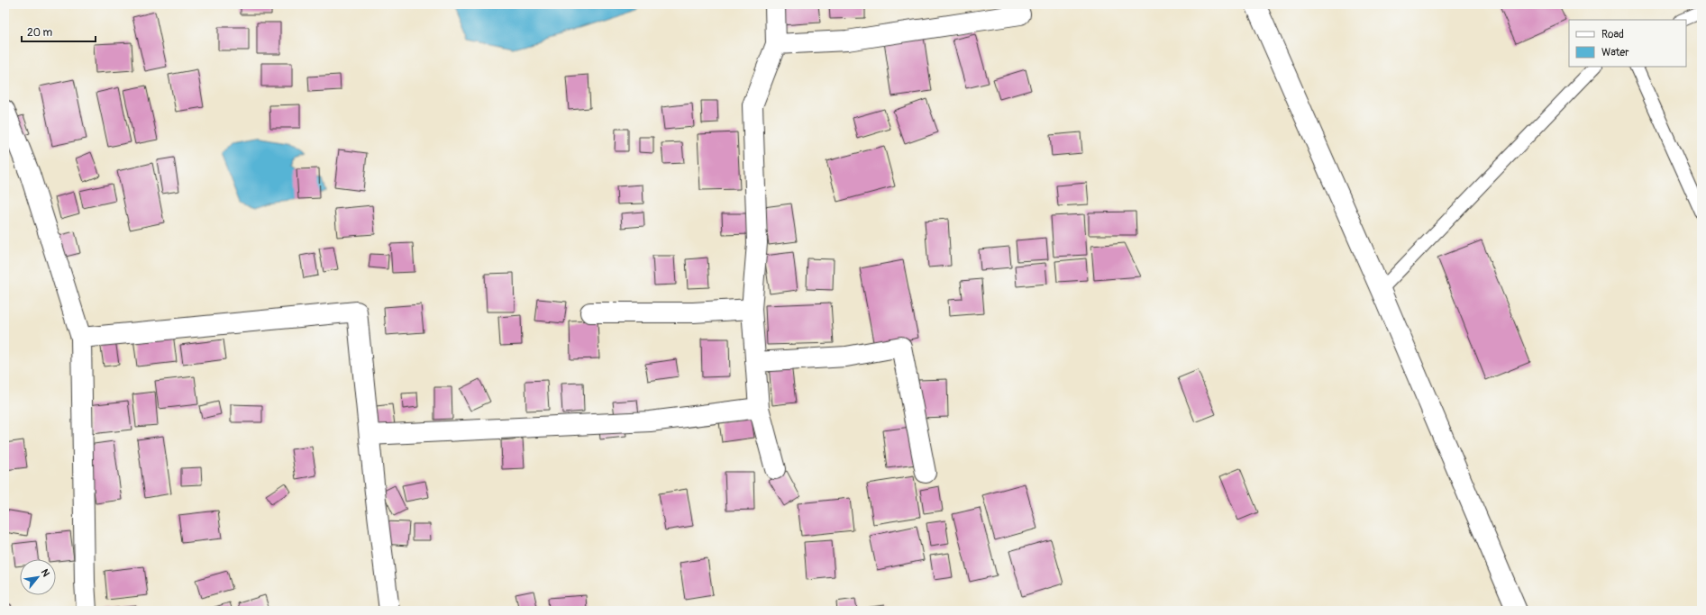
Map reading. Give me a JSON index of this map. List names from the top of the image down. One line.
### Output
{"legend":["Road","Water"],"scale_bar":"20 m","north":"top right"}
